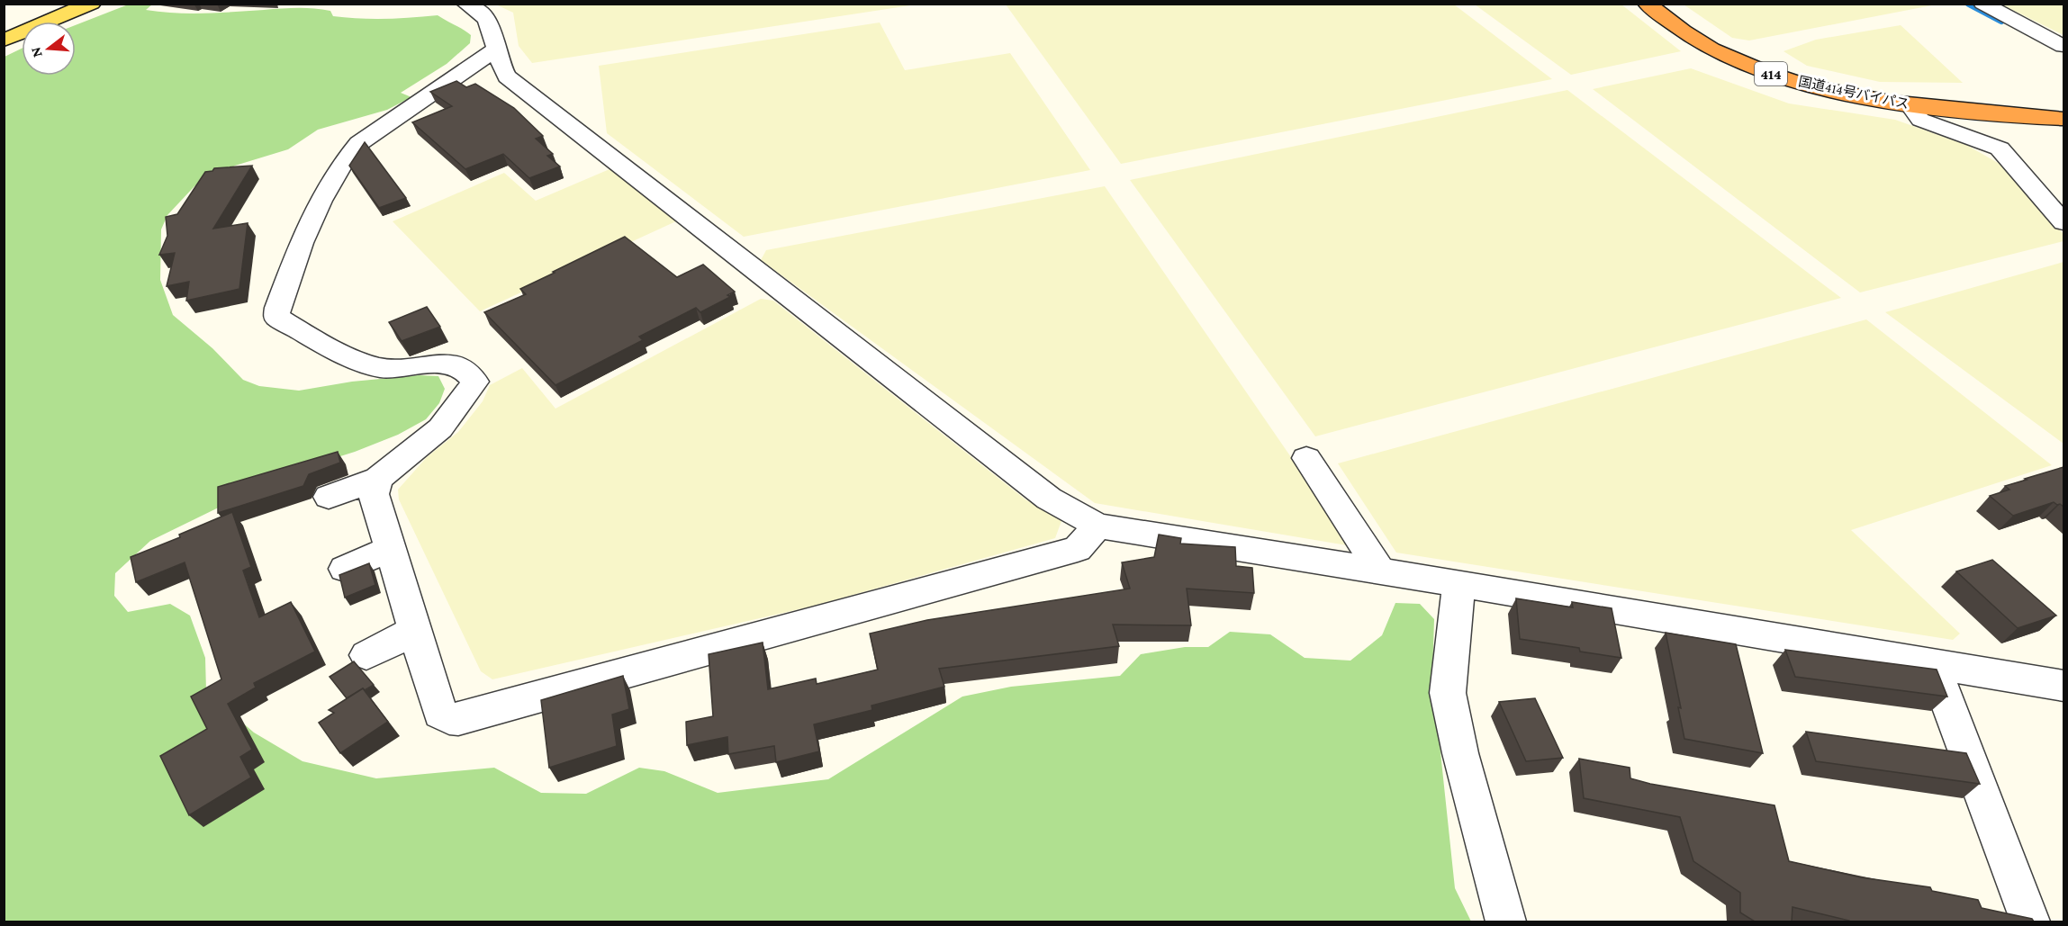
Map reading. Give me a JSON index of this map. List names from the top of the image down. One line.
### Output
{"streets":{"highway":["414","国道414号バイパス"]},"north":"left"}
